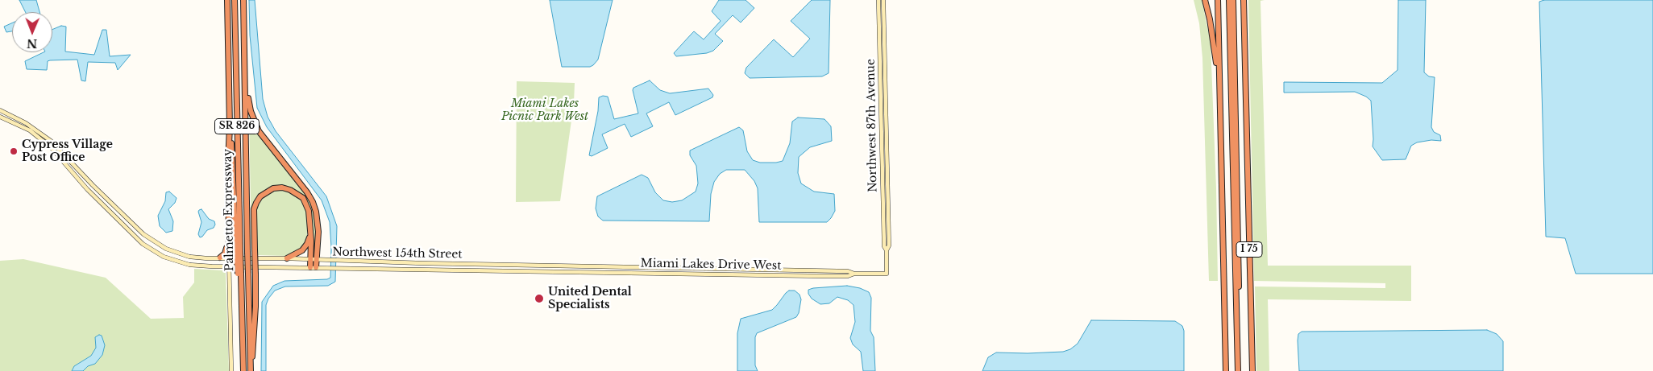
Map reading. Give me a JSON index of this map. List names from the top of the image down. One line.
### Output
{"streets":{"highway":["SR 826","Palmetto Expressway","I 75"],"main road":["Northwest 87th Avenue","Northwest 154th Street","Miami Lakes Drive West"]},"crossings":[["Northwest 87th Avenue","Miami Lakes Drive West"],["Northwest 154th Street","Miami Lakes Drive West"]],"parks":["Miami Lakes Picnic Park West"],"places":["Cypress Village Post Office","United Dental Specialists"],"north":"bottom"}
